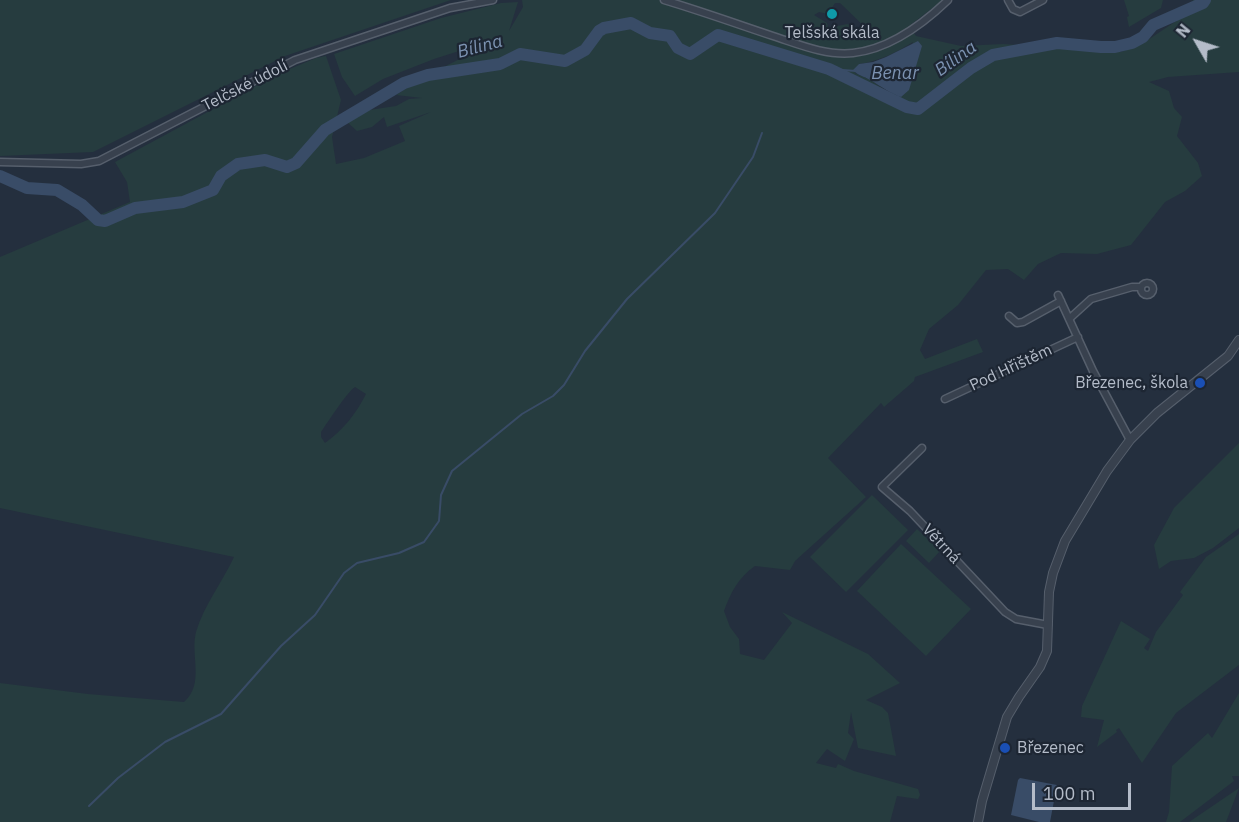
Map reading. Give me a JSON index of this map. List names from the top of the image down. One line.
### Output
{"streets":{"street":["Telčské údolí","Pod Hřištěm","Větrná"]},"water":["Bílina","Benar"],"places":["Telšská skála","Březenec, škola","Březenec"],"scale_bar":"100 m","north":"top left"}
